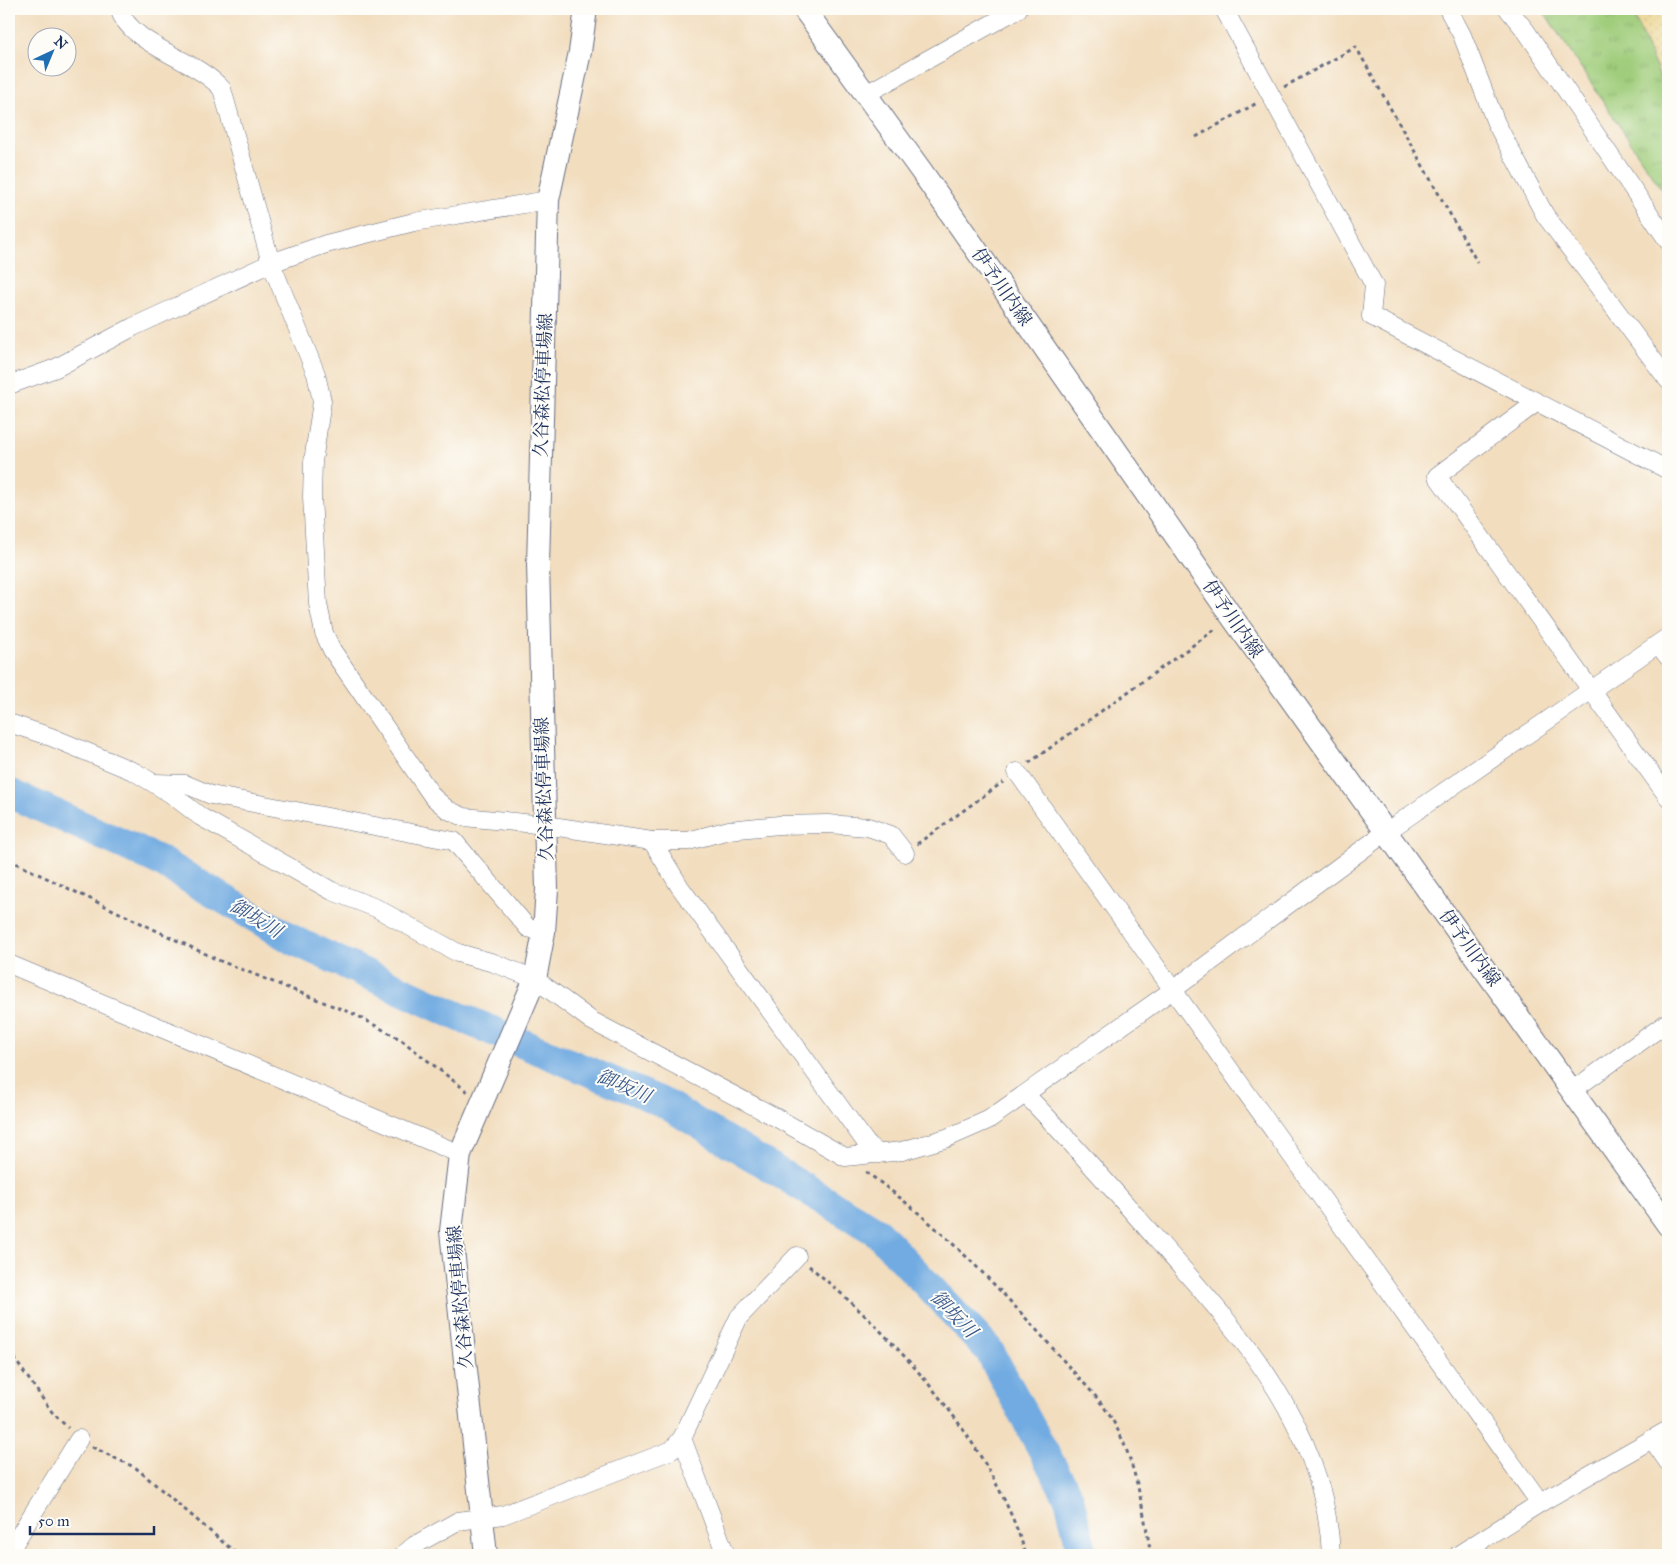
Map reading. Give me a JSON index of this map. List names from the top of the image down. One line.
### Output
{"streets":{"main road":["伊予川内線","久谷森松停車場線"]},"water":["御坂川"],"scale_bar":"50 m","north":"top right"}
